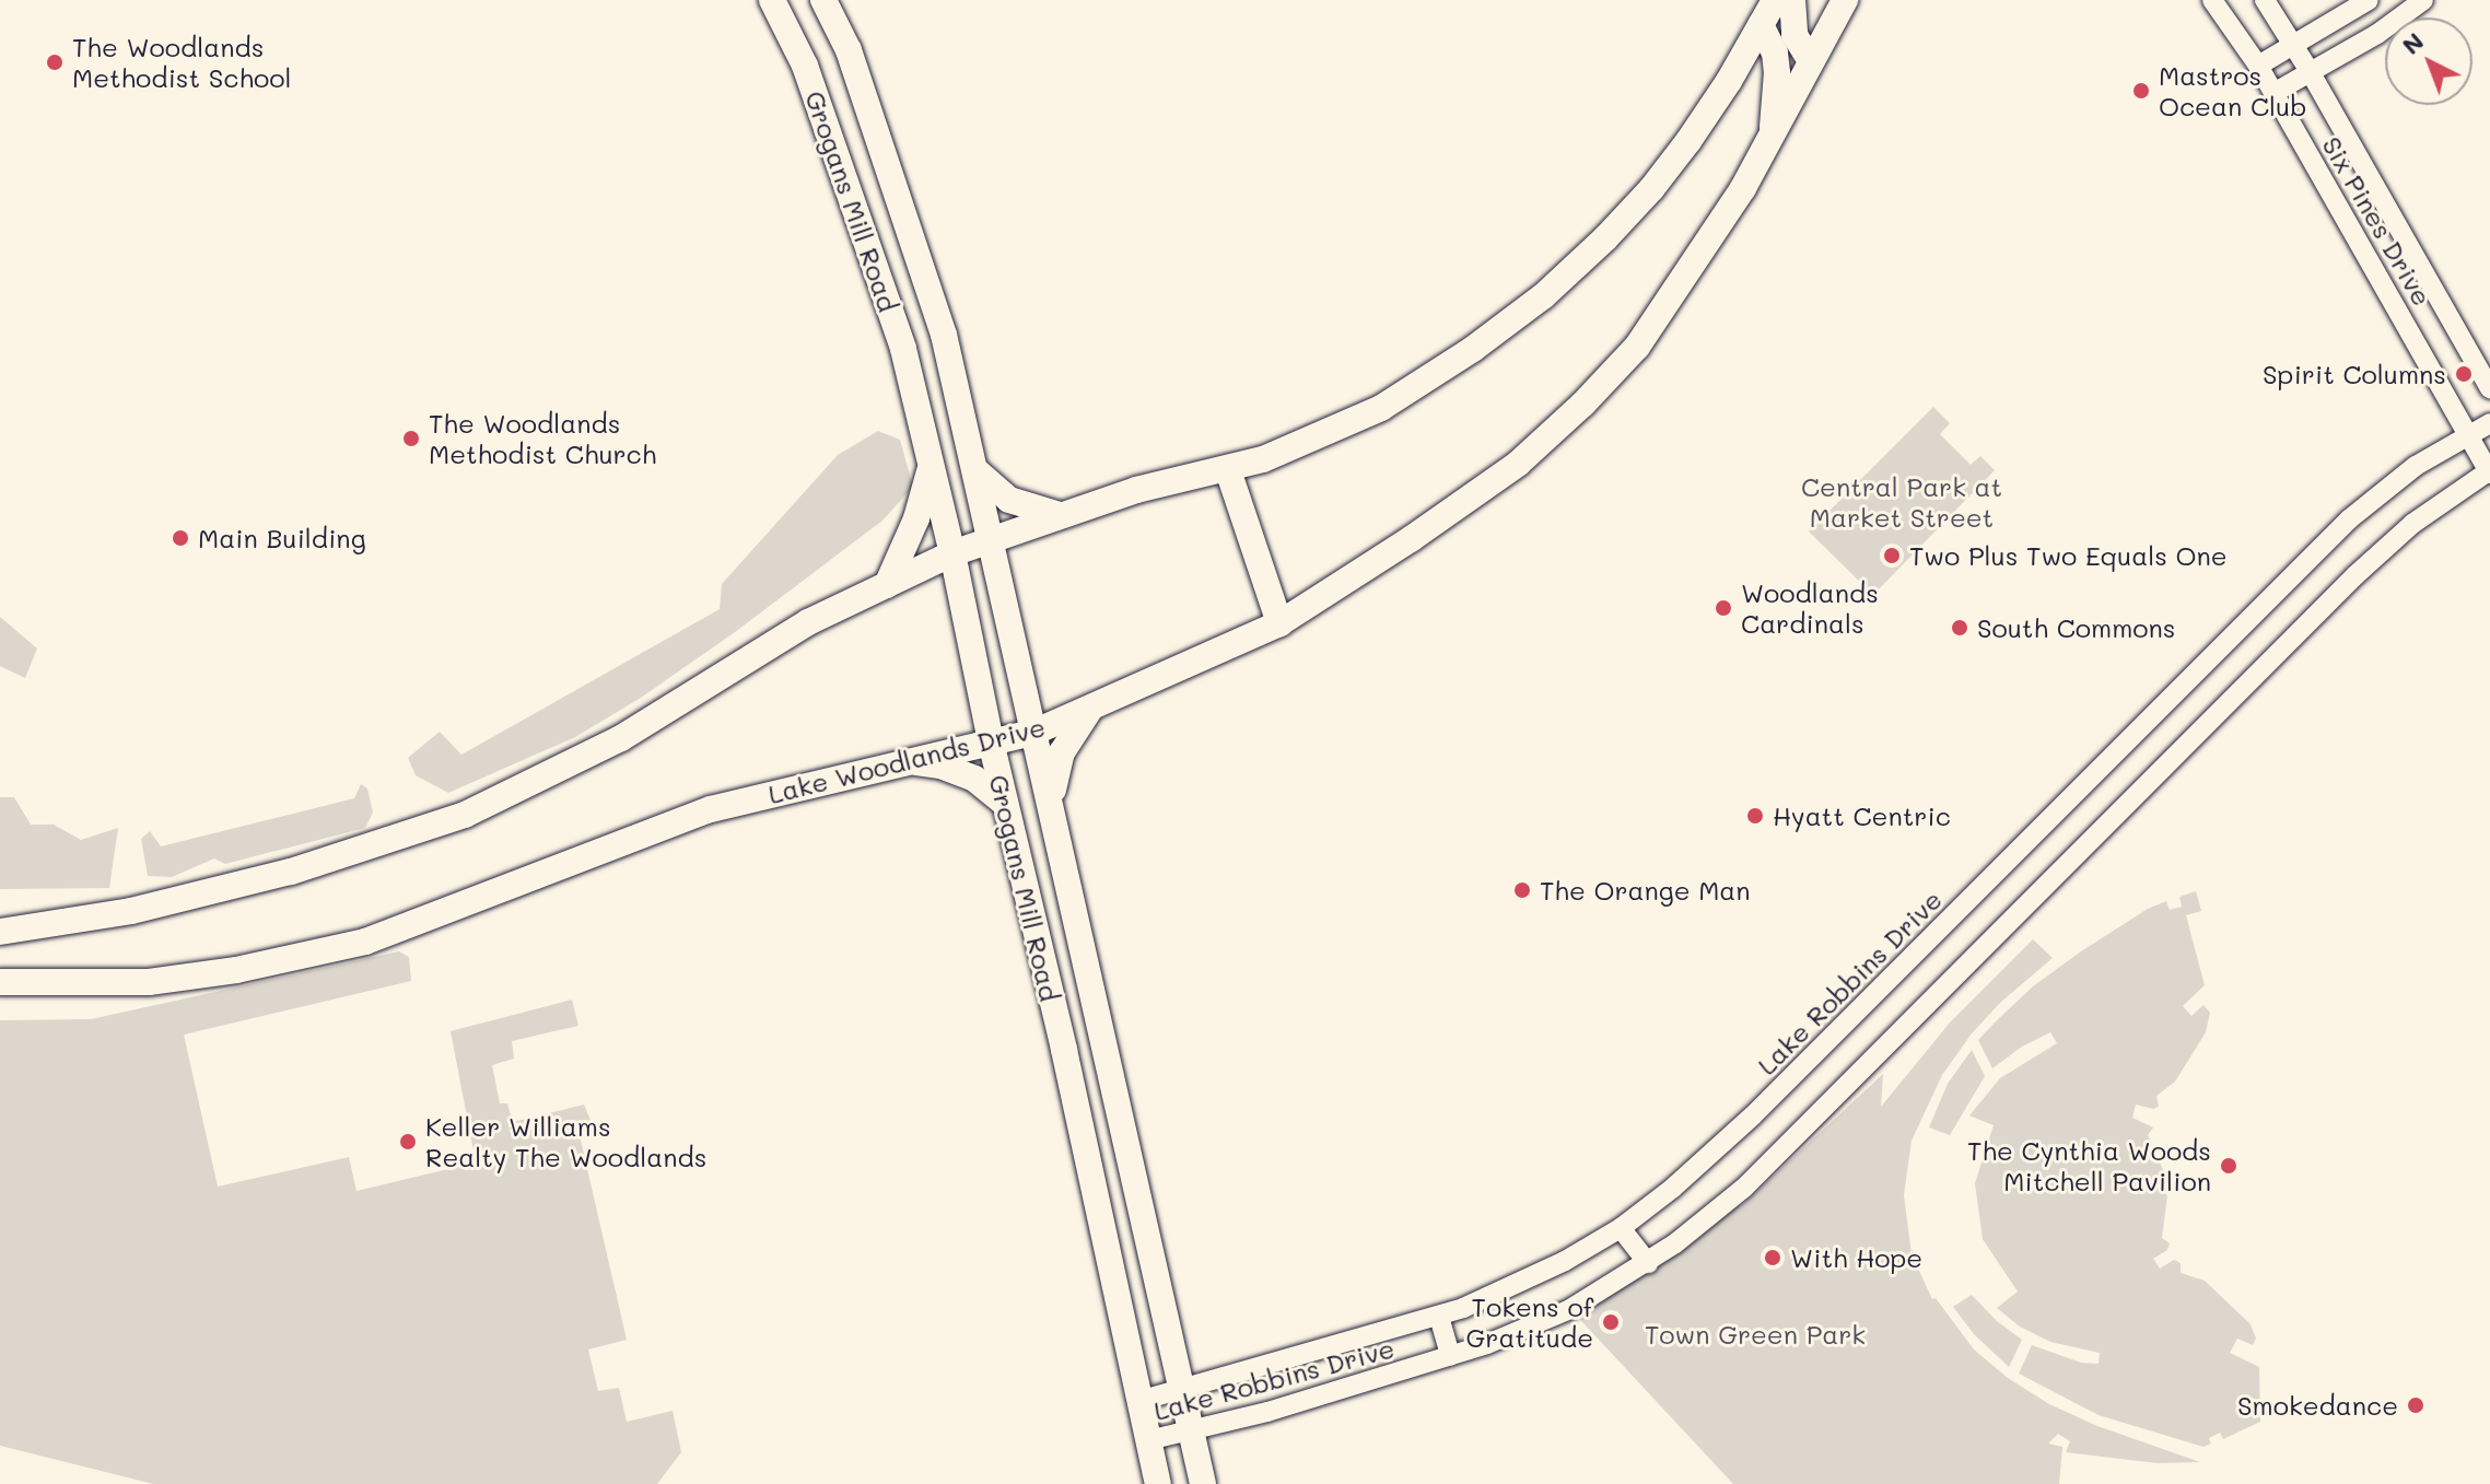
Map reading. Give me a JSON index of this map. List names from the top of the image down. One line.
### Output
{"streets":{"main road":["Grogans Mill Road","Lake Woodlands Drive"],"street":["Six Pines Drive","Lake Robbins Drive"]},"crossings":[["Grogans Mill Road","Lake Woodlands Drive"],["Grogans Mill Road","Lake Robbins Drive"],["Six Pines Drive","Lake Robbins Drive"]],"parks":["Central Park at Market Street","Town Green Park"],"places":["The Woodlands Methodist School","Mastros Ocean Club","Spirit Columns","The Woodlands Methodist Church","Main Building","Two Plus Two Equals One","Woodlands Cardinals","South Commons","Hyatt Centric","The Orange Man","Keller Williams Realty The Woodlands","The Cynthia Woods Mitchell Pavilion","With Hope","Tokens of Gratitude","Smokedance"],"north":"top left"}
